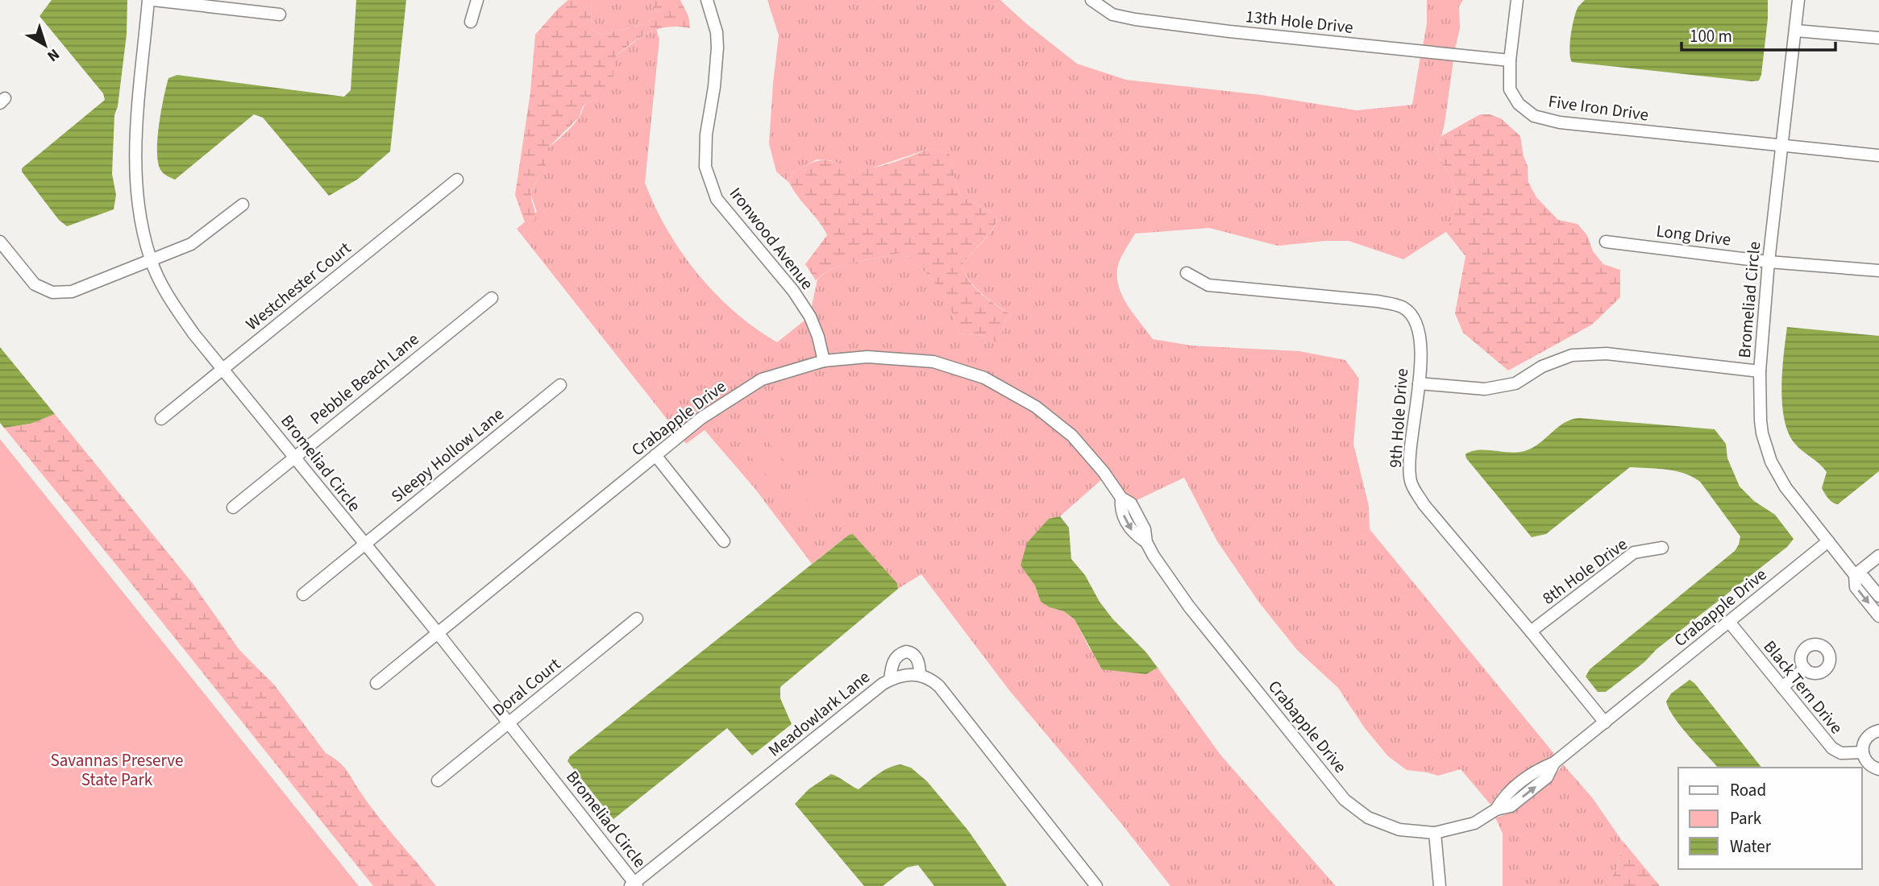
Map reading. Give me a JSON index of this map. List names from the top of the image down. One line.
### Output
{"streets":{"street":["13th Hole Drive","Five Iron Drive","Long Drive","Ironwood Avenue","Westchester Court","Bromeliad Circle","Pebble Beach Lane","Crabapple Drive","9th Hole Drive","Sleepy Hollow Lane","8th Hole Drive","Doral Court","Black Tern Drive","Meadowlark Lane"]},"crossings":[["13th Hole Drive","Five Iron Drive"],["Five Iron Drive","Bromeliad Circle"],["Long Drive","Bromeliad Circle"],["Ironwood Avenue","Crabapple Drive"],["Westchester Court","Bromeliad Circle"],["Bromeliad Circle","Pebble Beach Lane"],["Bromeliad Circle","Crabapple Drive"],["Bromeliad Circle","Sleepy Hollow Lane"],["Bromeliad Circle","Doral Court"],["Bromeliad Circle","Meadowlark Lane"],["Crabapple Drive","9th Hole Drive"],["Crabapple Drive","Black Tern Drive"],["9th Hole Drive","8th Hole Drive"]],"parks":["Savannas Preserve State Park"],"legend":["Road","Park","Water"],"scale_bar":"100 m","north":"bottom right"}
